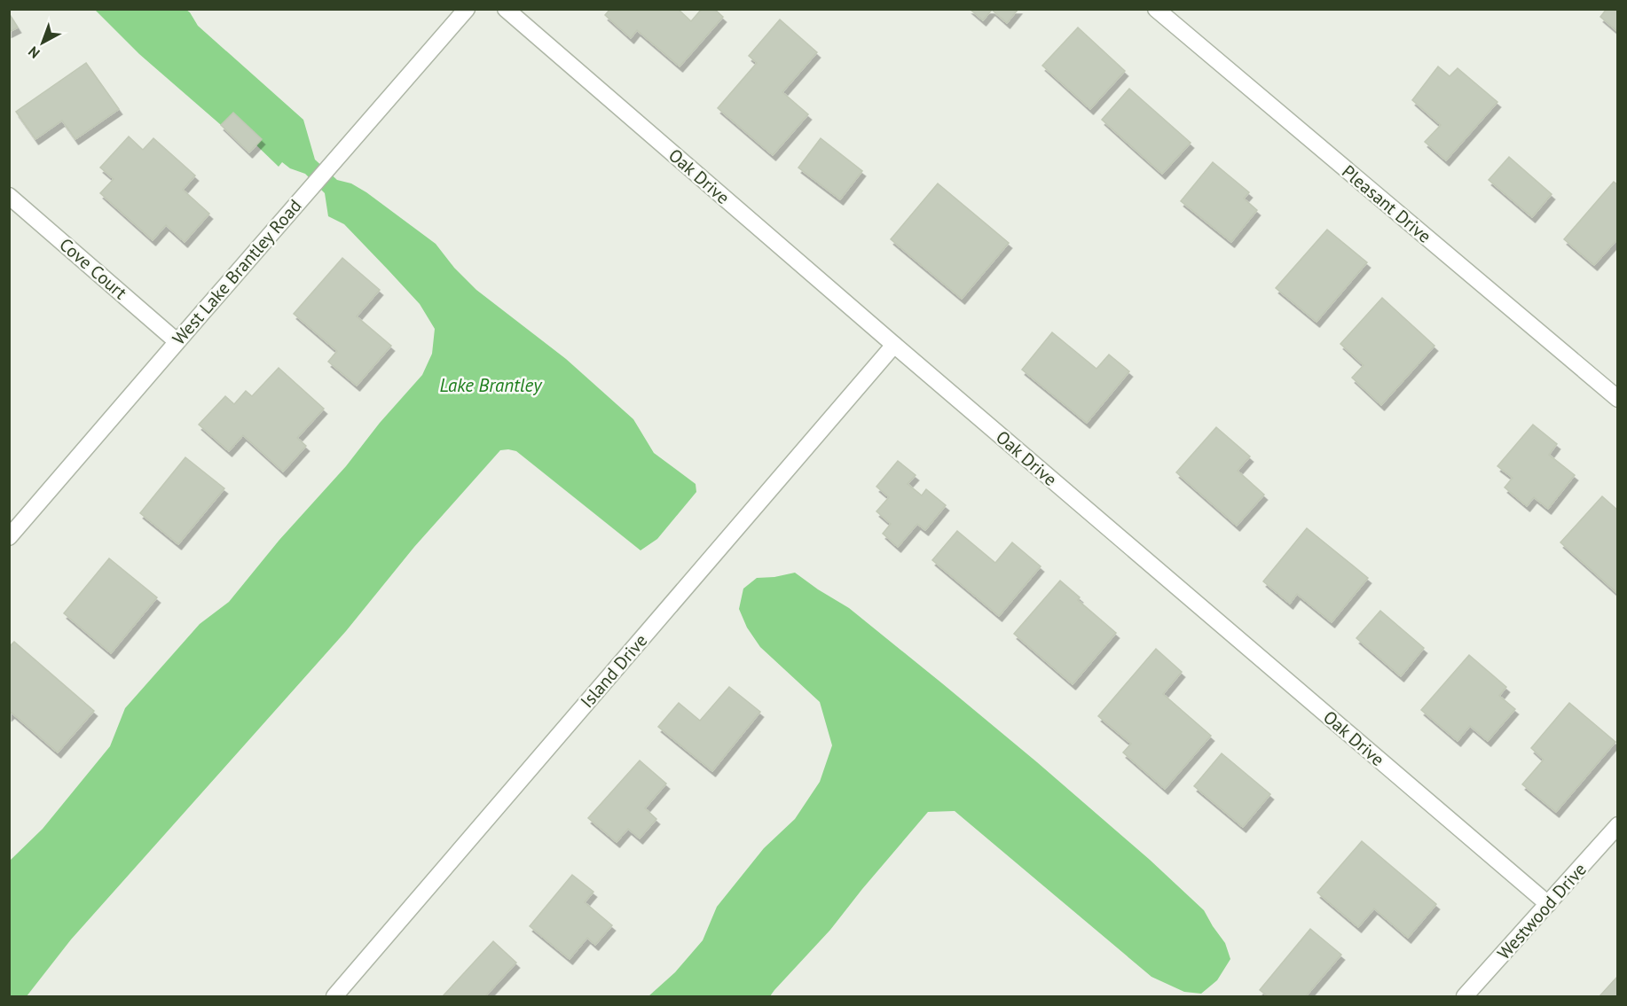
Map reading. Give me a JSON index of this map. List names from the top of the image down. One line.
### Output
{"streets":{"street":["Oak Drive","Pleasant Drive","Cove Court","West Lake Brantley Road","Island Drive","Westwood Drive"]},"crossings":[["Oak Drive","Island Drive"],["Oak Drive","Westwood Drive"],["Cove Court","West Lake Brantley Road"]],"water":["Lake Brantley"],"north":"bottom left"}
